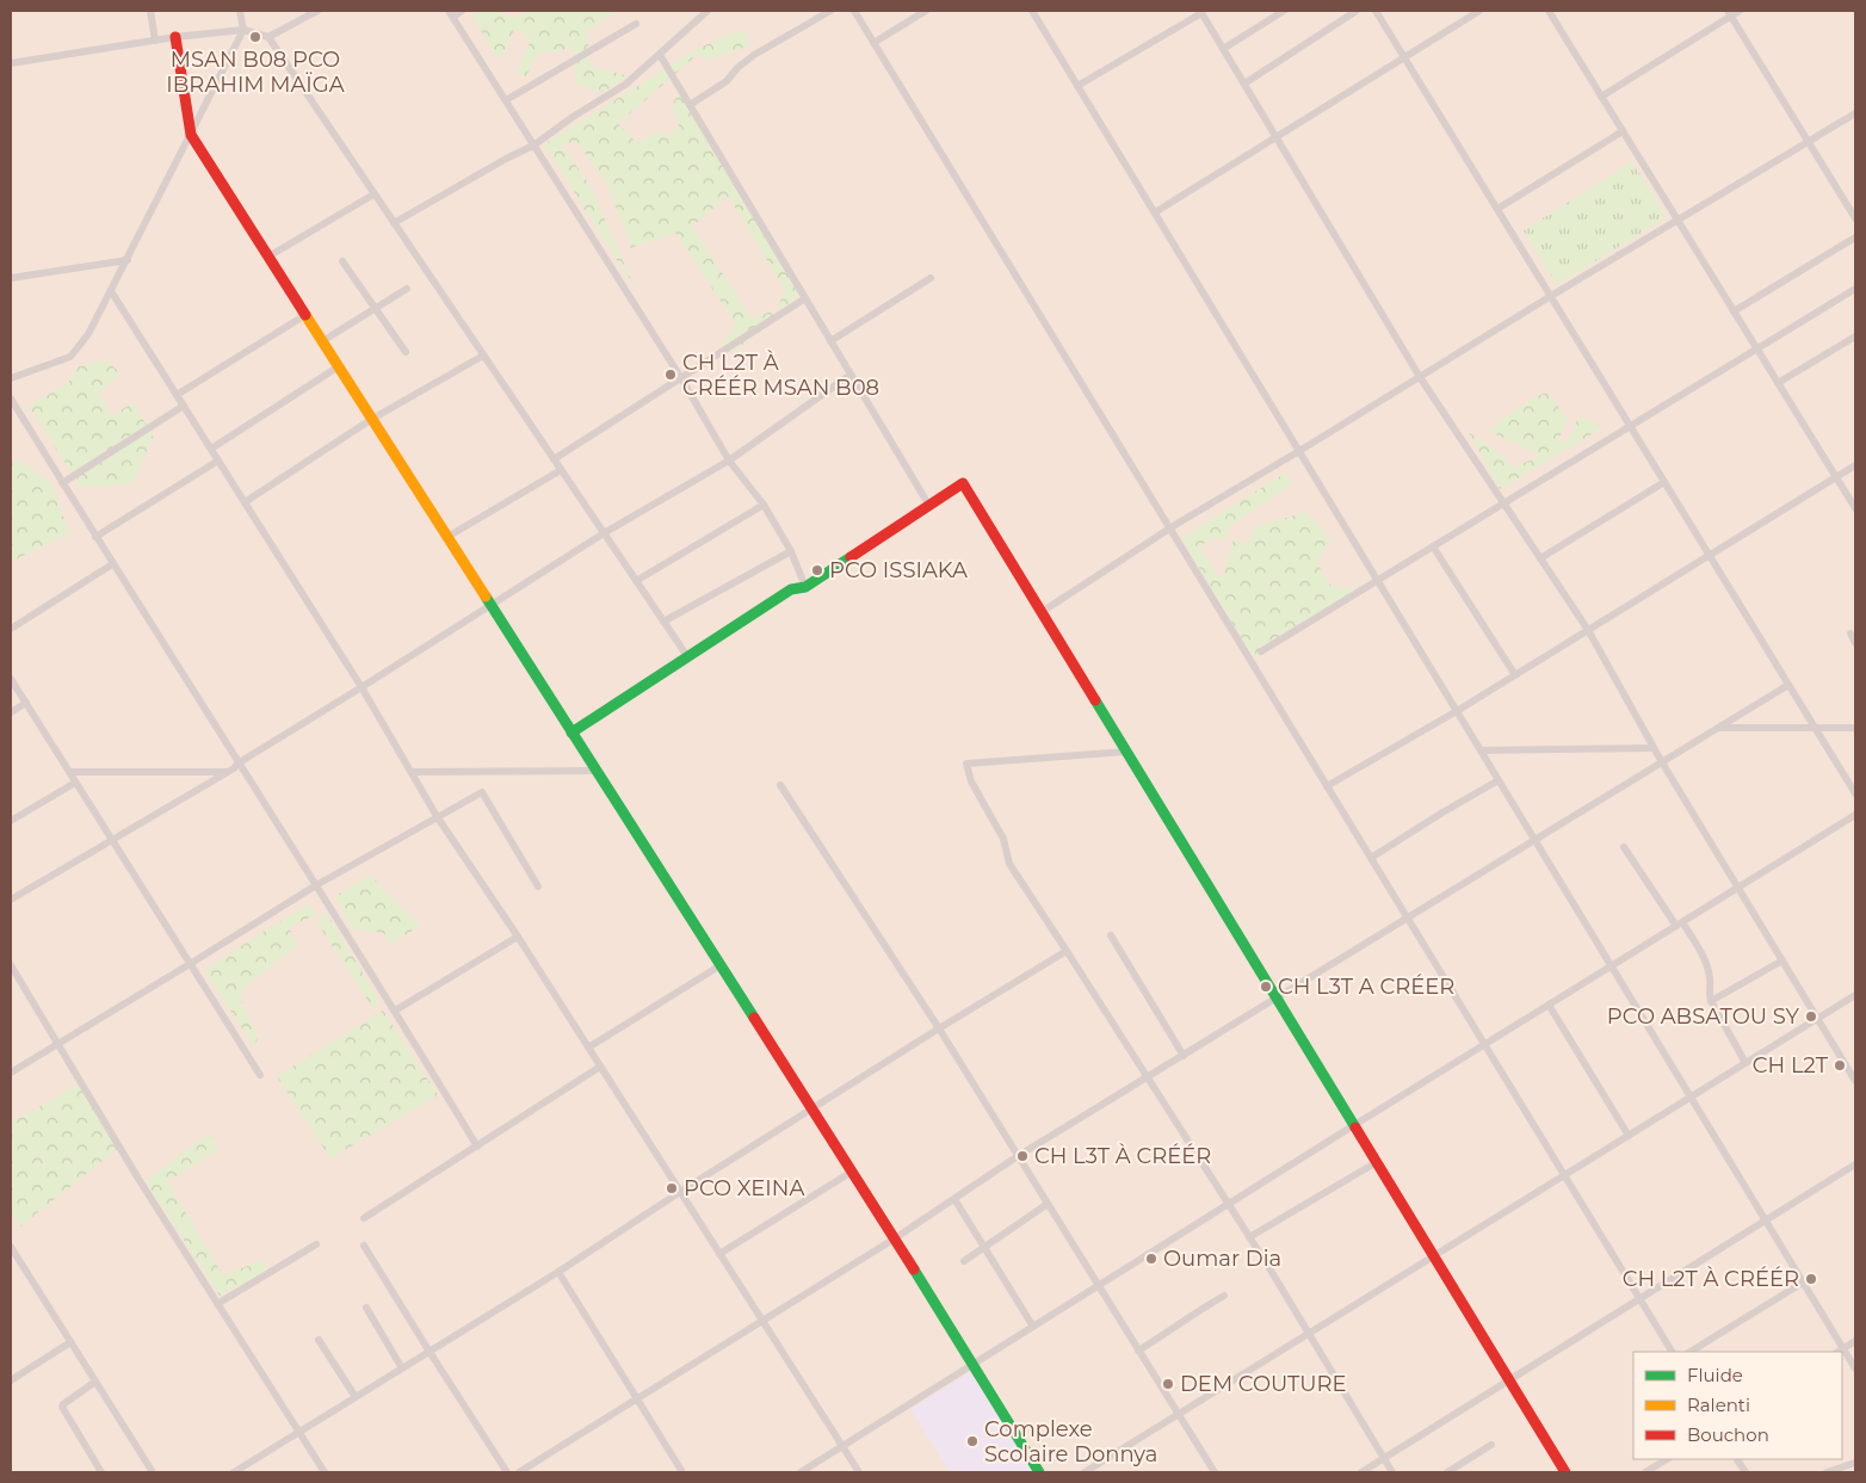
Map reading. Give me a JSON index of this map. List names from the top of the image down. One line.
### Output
{"places":["MSAN B08 PCO IBRAHIM MAÏGA","CH L2T À CRÉÉR MSAN B08","PCO ISSIAKA","CH L3T A CRÉER","PCO ABSATOU SY","CH L2T","CH L3T À CRÉÉR","PCO XEINA","Oumar Dia","CH L2T À CRÉÉR","DEM COUTURE","Complexe Scolaire Donnya"],"legend":["Fluide","Ralenti","Bouchon"]}
